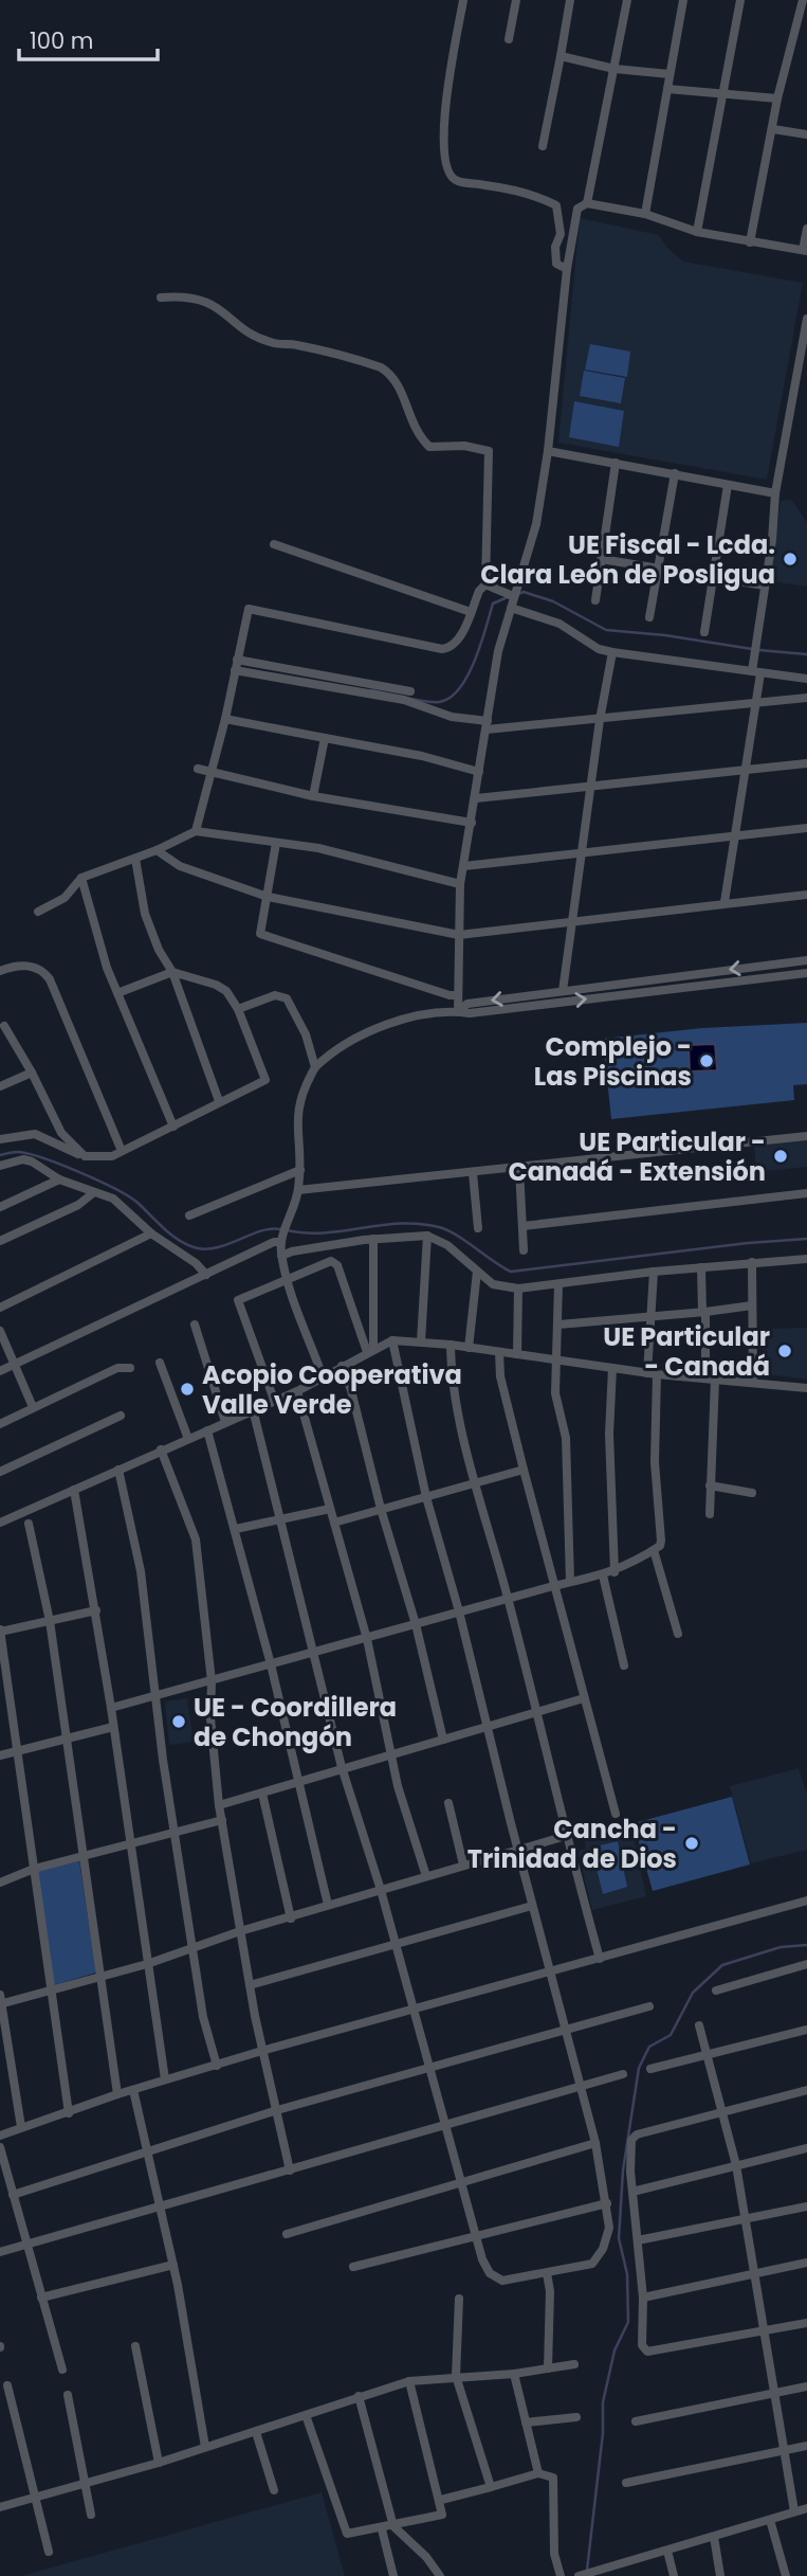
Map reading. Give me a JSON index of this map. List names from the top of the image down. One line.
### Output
{"places":["UE Fiscal - Lcda. Clara León de Posligua","Complejo - Las Piscinas","UE Particular - Canadá - Extensión","UE Particular - Canadá","Acopio Cooperativa Valle Verde","UE - Coordillera de Chongón","Cancha - Trinidad de Dios"],"scale_bar":"100 m"}
